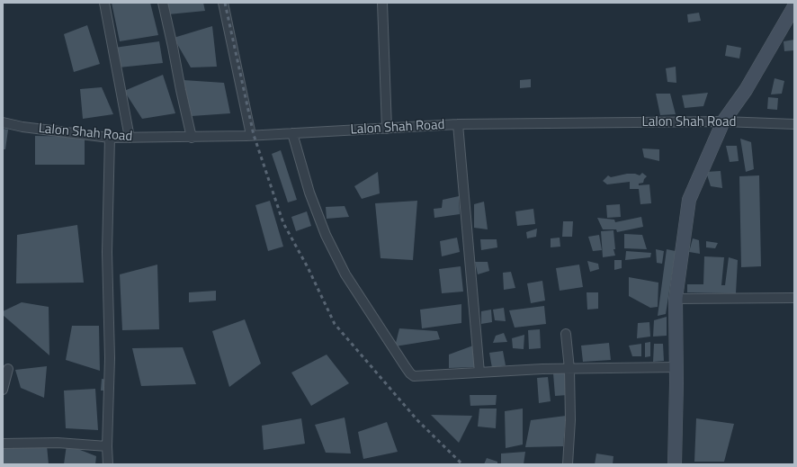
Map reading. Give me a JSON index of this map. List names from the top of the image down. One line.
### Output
{"streets":{"street":["Lalon Shah Road"]}}
